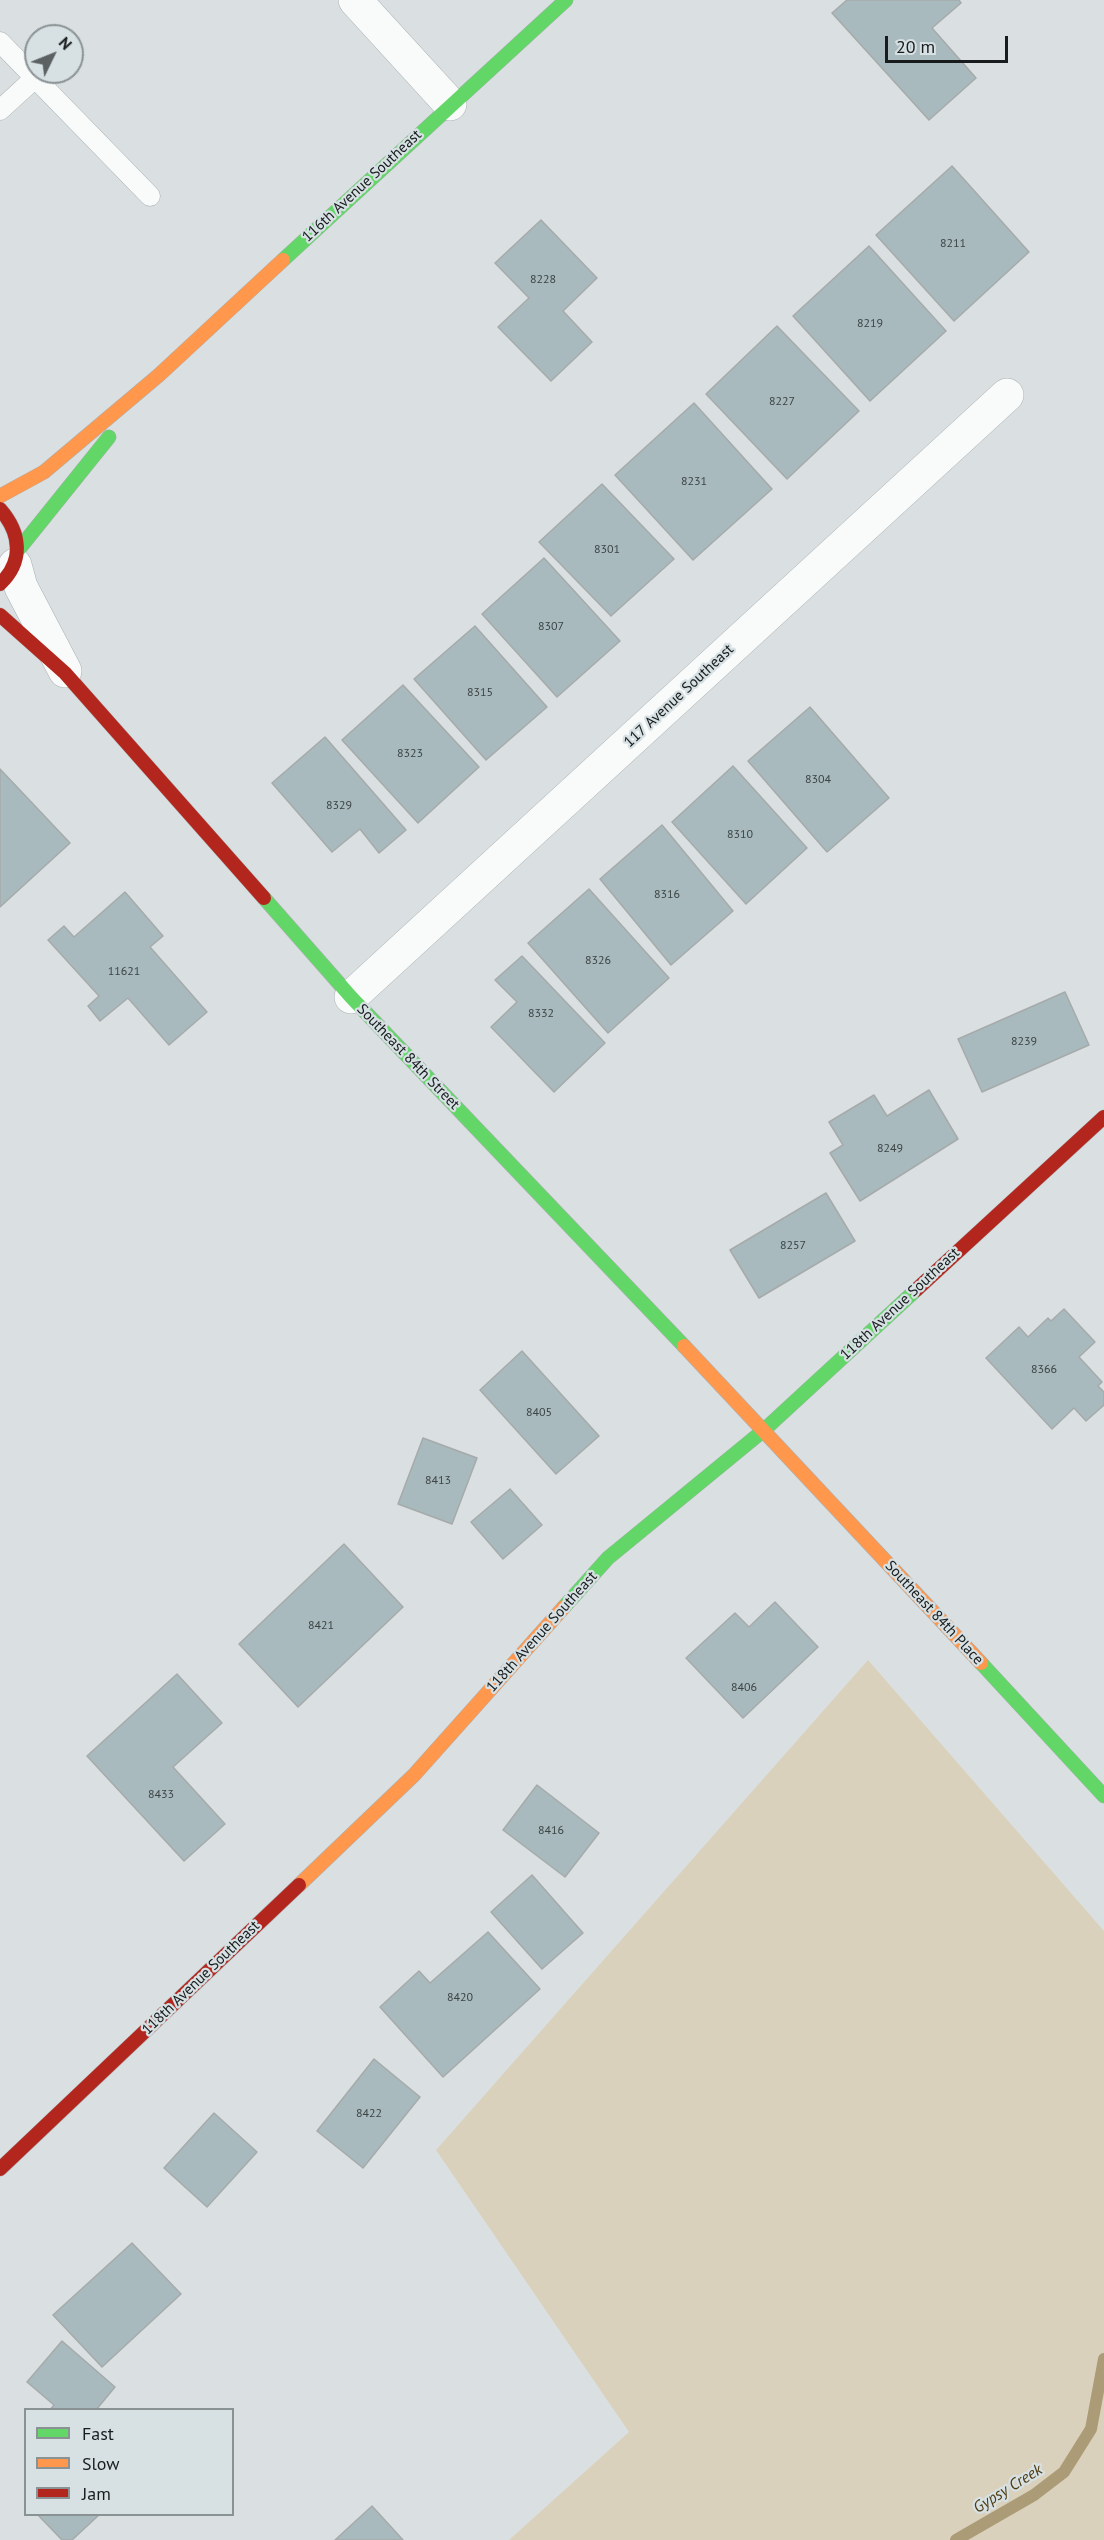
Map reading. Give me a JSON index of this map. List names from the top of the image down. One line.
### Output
{"streets":{"street":["116th Avenue Southeast","117 Avenue Southeast","Southeast 84th Street","118th Avenue Southeast","Southeast 84th Place"]},"crossings":[["116th Avenue Southeast","Southeast 84th Street"],["117 Avenue Southeast","Southeast 84th Street"],["Southeast 84th Street","118th Avenue Southeast"],["Southeast 84th Street","Southeast 84th Place"],["118th Avenue Southeast","Southeast 84th Place"]],"water":["Gypsy Creek"],"house_numbers":["8211","8228","8219","8227","8231","8301","8307","8315","8323","8304","8329","8310","8316","8326","11621","8332","8239","8249","8257","8366","8405","8413","8421","8406","8433","8416","8420","8422"],"legend":["Fast","Slow","Jam"],"scale_bar":"20 m","north":"top right"}
